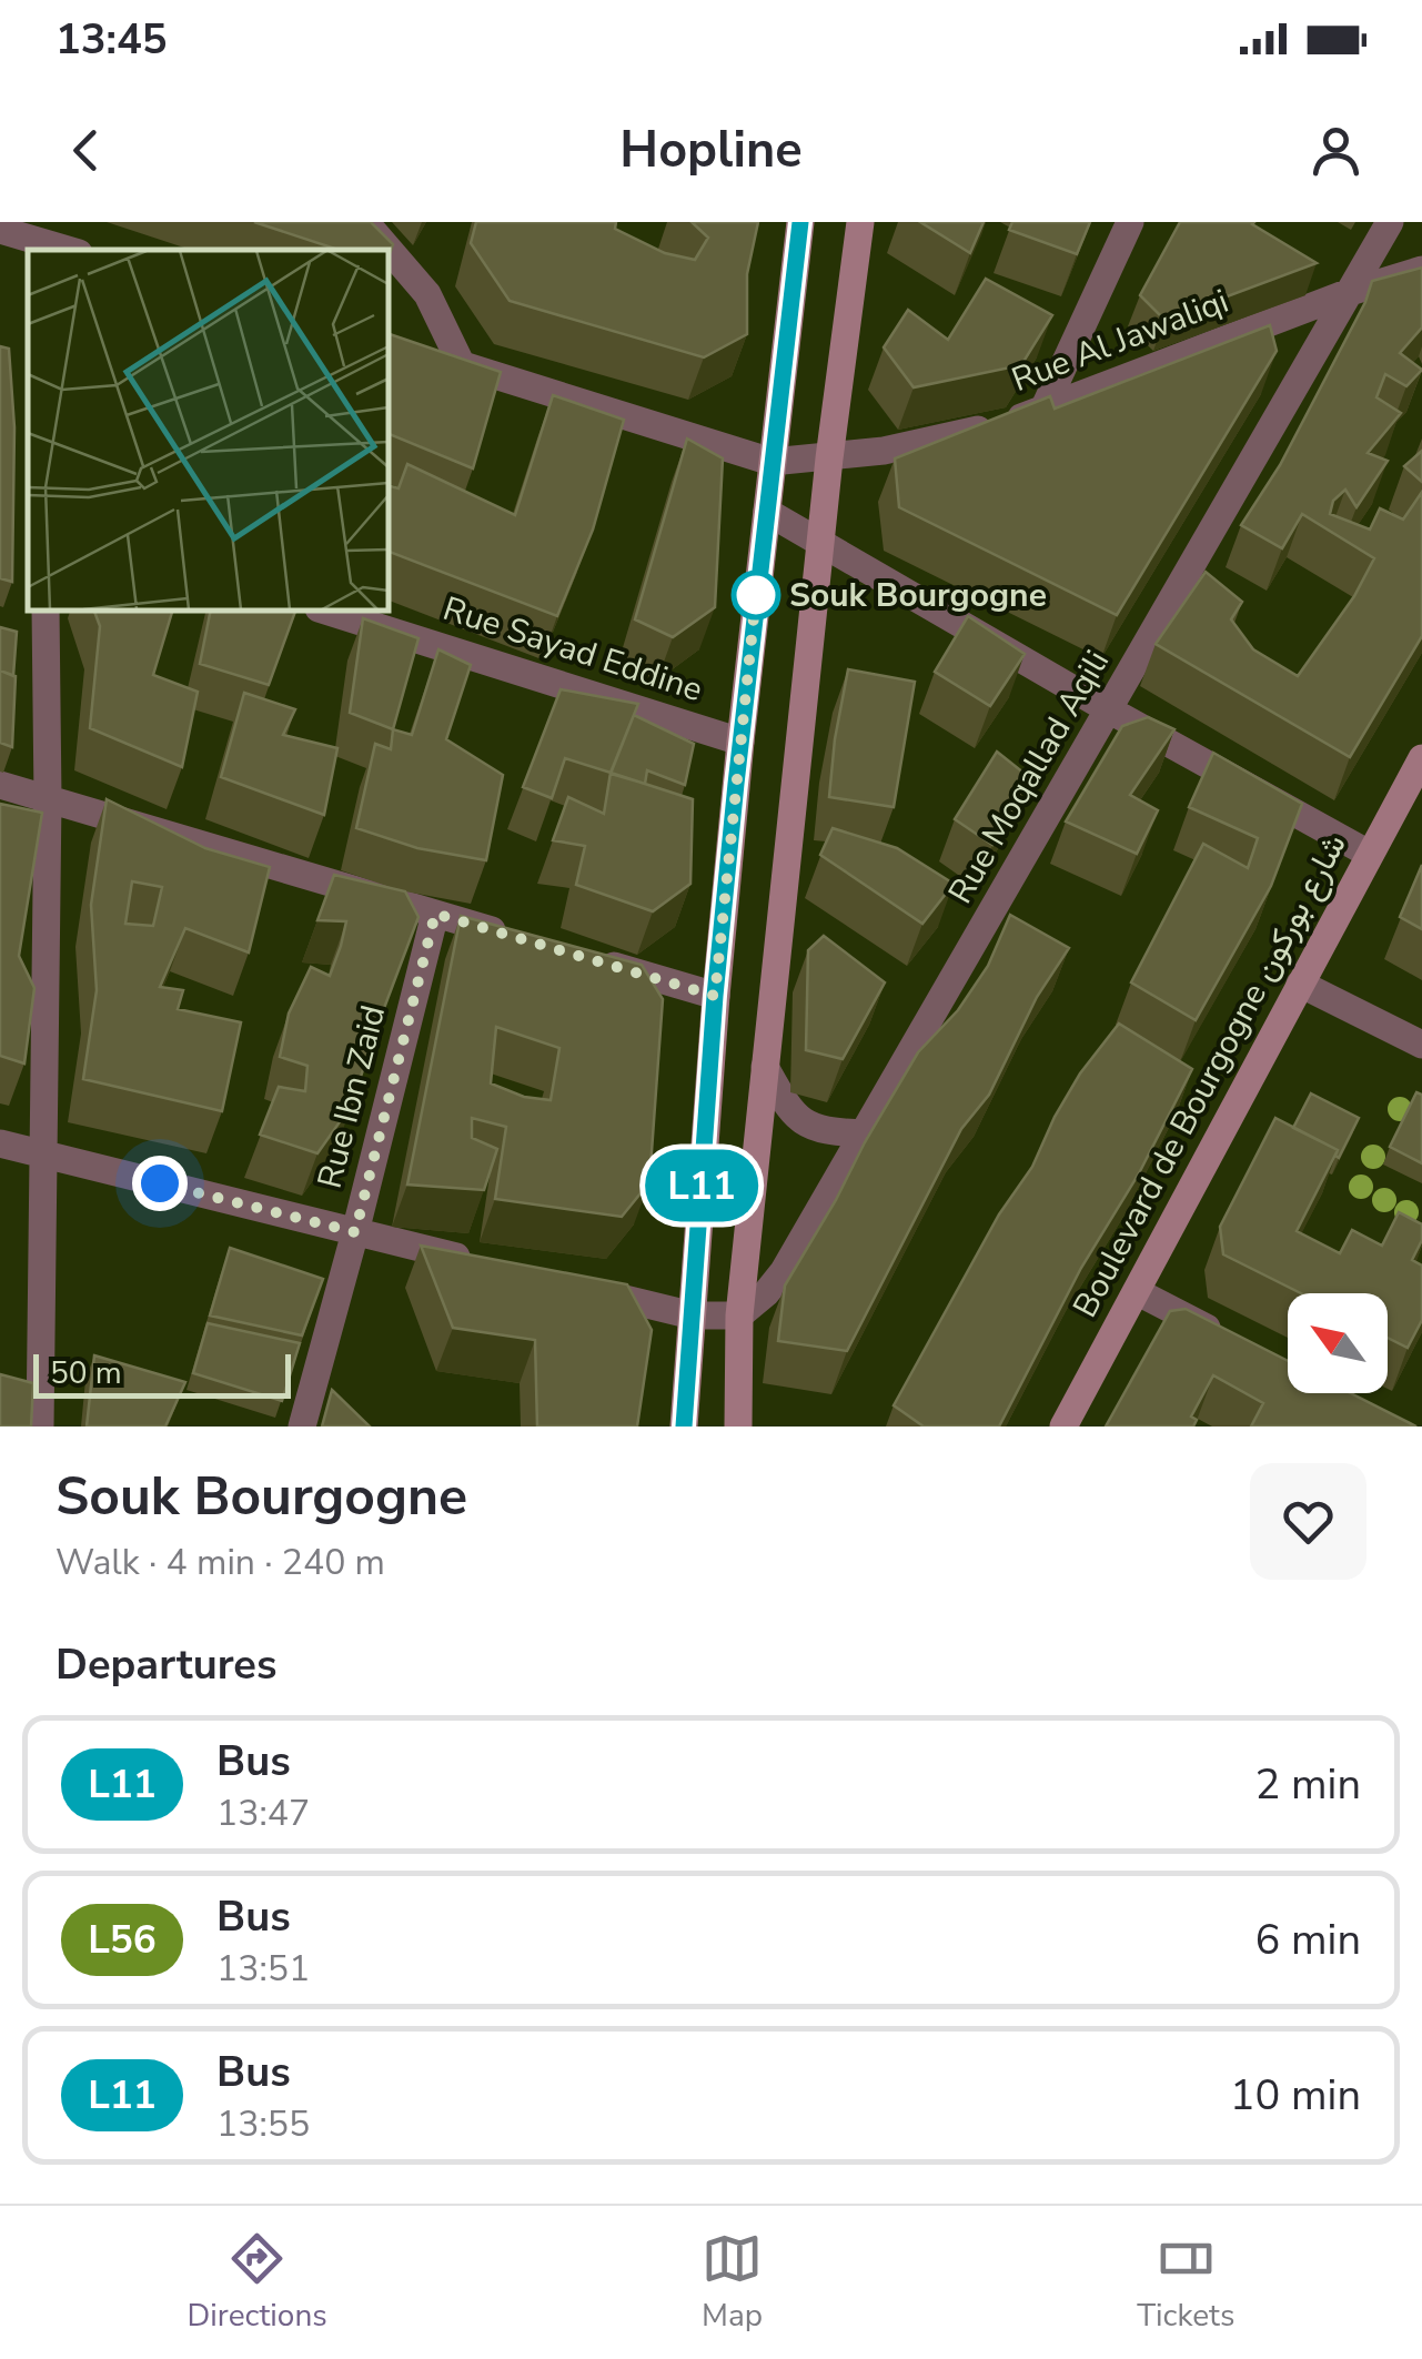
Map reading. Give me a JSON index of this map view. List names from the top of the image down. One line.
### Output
{"streets":{"main road":["Boulevard de Bourgogne شارع بوركون"],"street":["Rue Al Jawaliqi","Rue Sayad Eddine","Rue Moqallad Aqili","Rue Ibn Zaid"]},"crossings":[["Rue Al Jawaliqi","Rue Moqallad Aqili"]],"places":["Souk Bourgogne"],"lines":["bus line L11"],"scale_bar":"50 m","north":"top left","page":{"status":"13:45","header":"Hopline","on_map":"L11","scale":"50 m","heading":[["Souk Bourgogne","Walk · 4 min · 240 m"],"Departures"],"list":[{"mark":"L11","name":"Bus","note":"13:47","value":"2 min"},{"mark":"L56","name":"Bus","note":"13:51","value":"6 min"},{"mark":"L11","name":"Bus","note":"13:55","value":"10 min"}],"tabs":["Directions","Map","Tickets"]}}
